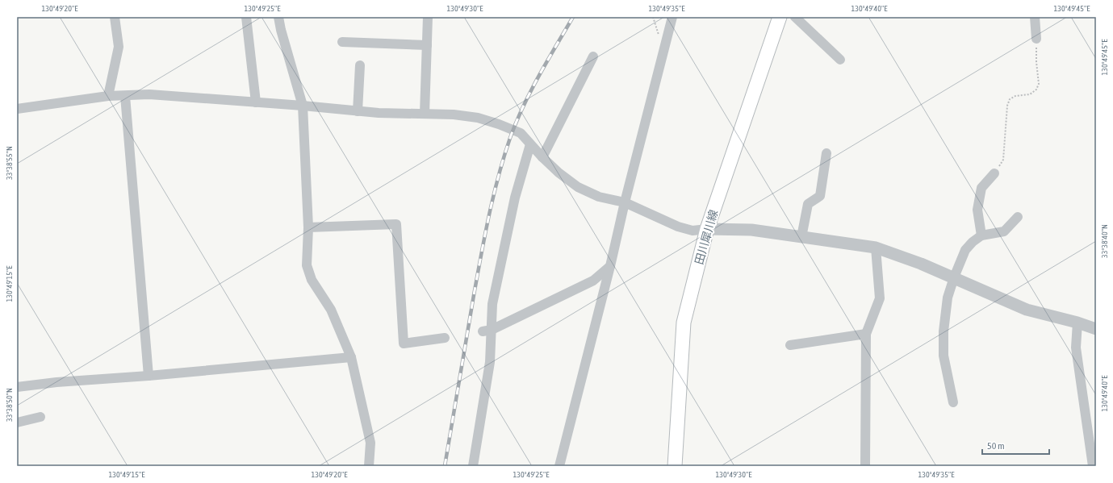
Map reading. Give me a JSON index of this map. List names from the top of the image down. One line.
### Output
{"streets":{"main road":["田川犀川線"]},"scale_bar":"50 m","coordinates":["130°49'20\"E","130°49'25\"E","130°49'30\"E","130°49'35\"E","130°49'40\"E","130°49'45\"E","33°38'55\"N","33°38'40\"N","130°49'15\"E","33°38'50\"N"]}
